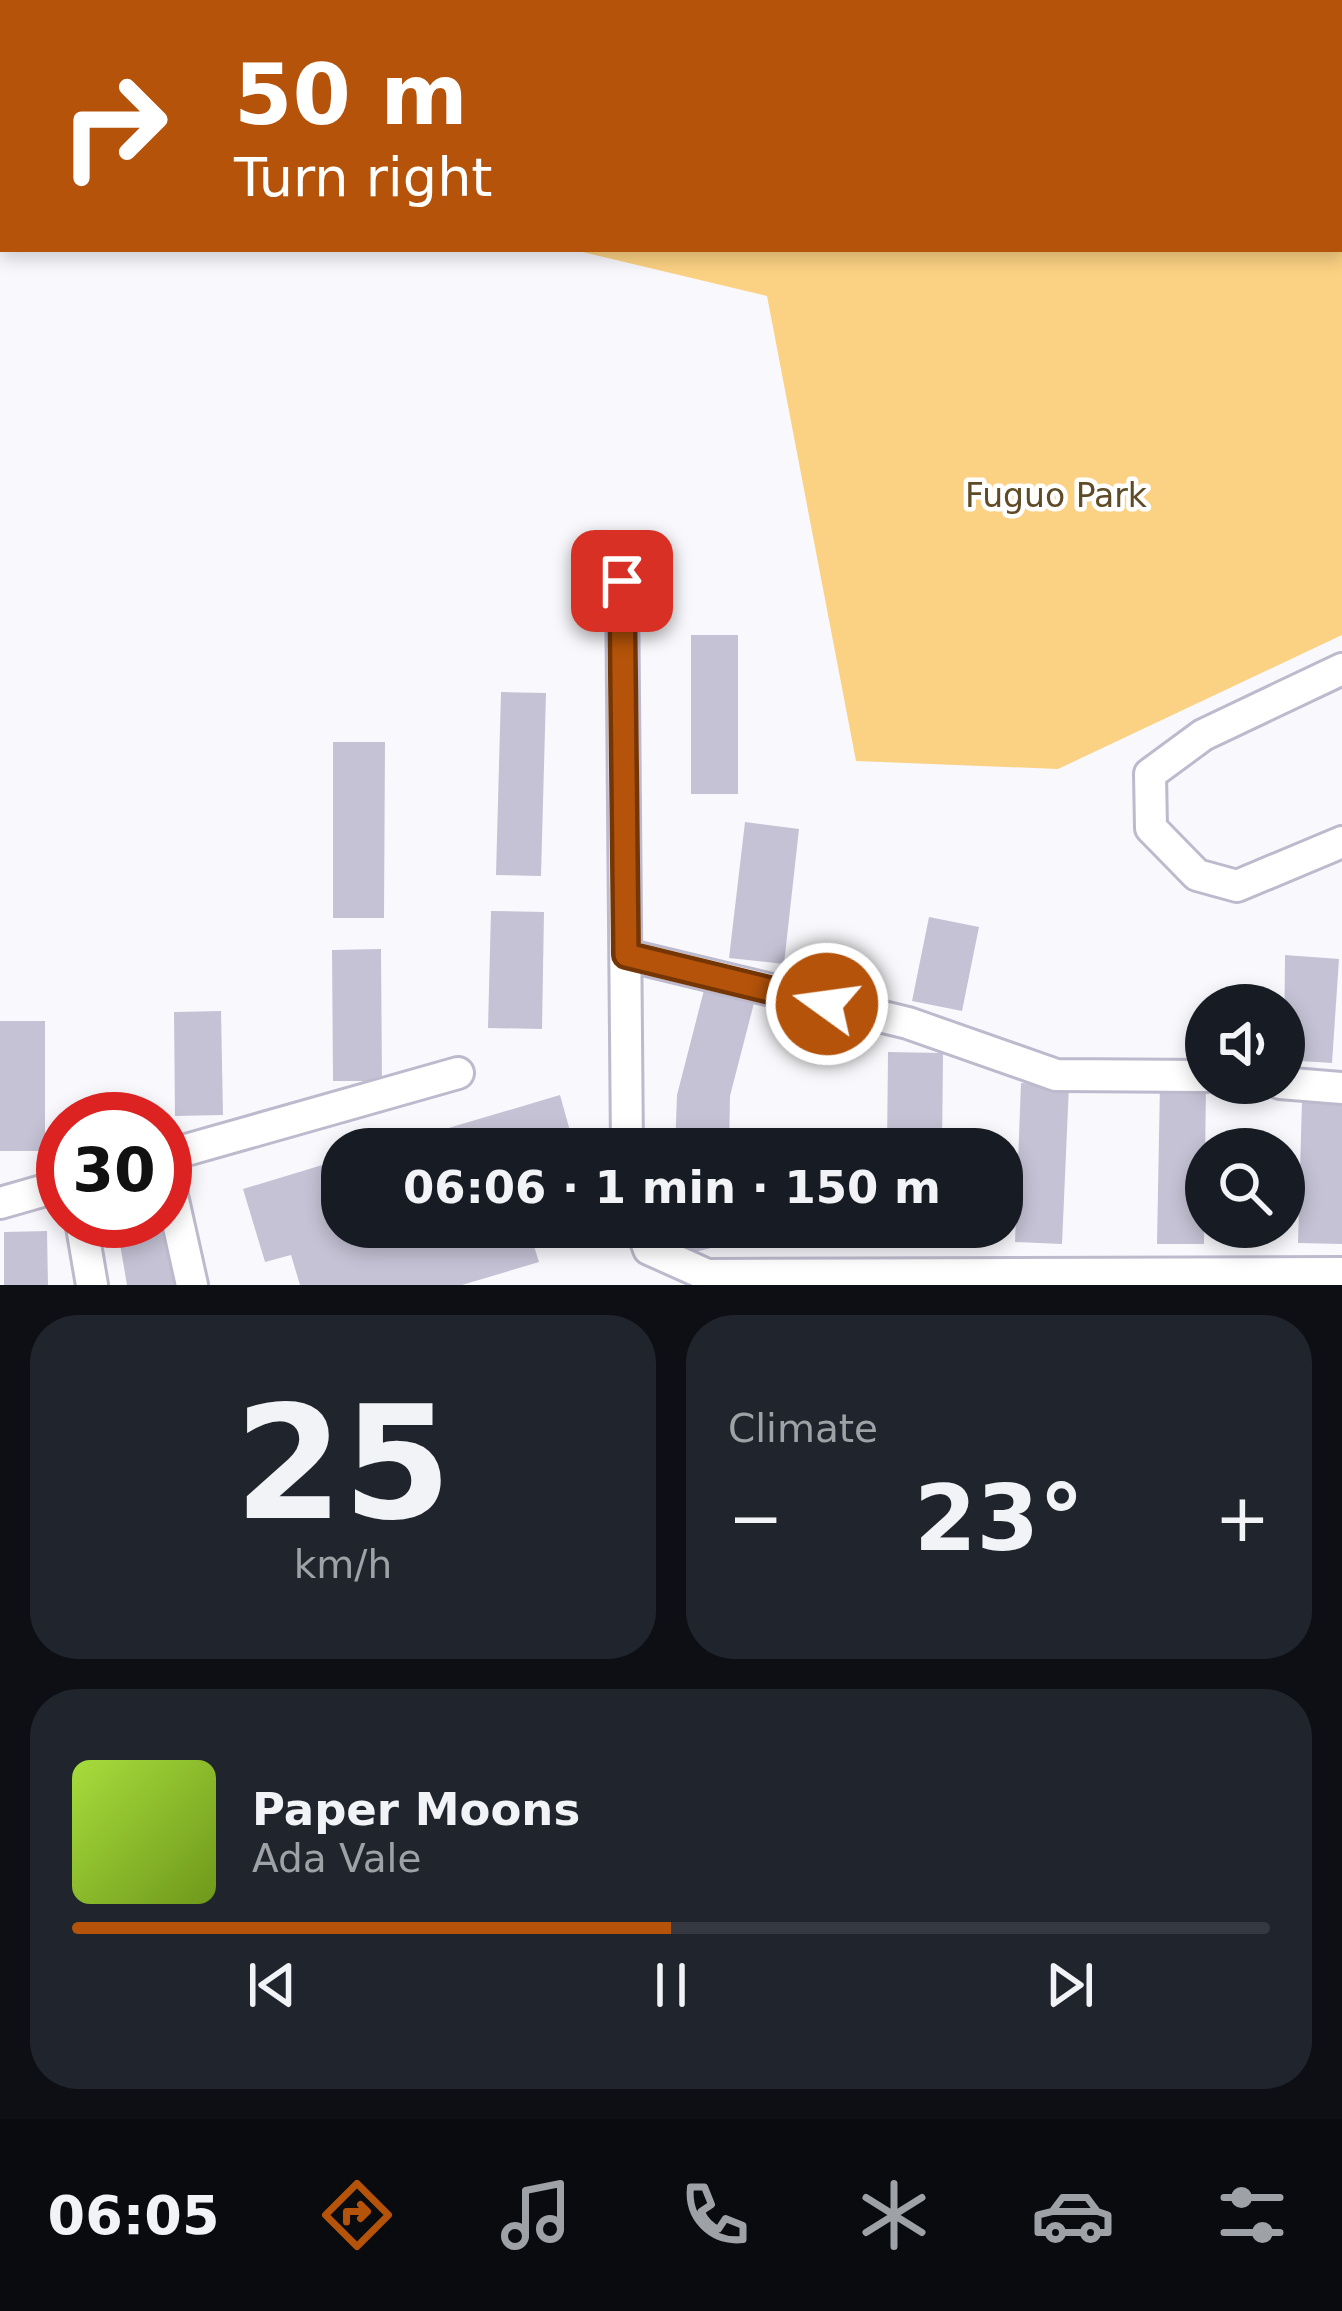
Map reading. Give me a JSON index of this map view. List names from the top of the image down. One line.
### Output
{"parks":["Fuguo Park"],"page":{"turn":["50 m","Turn right"],"limit":"30","trip":"06:06 · 1 min · 150 m","tile":[["25","km/h"],"Climate"],"heat":["−","23°","+"],"song":["Paper Moons","Ada Vale"],"tabs":"06:05"}}
